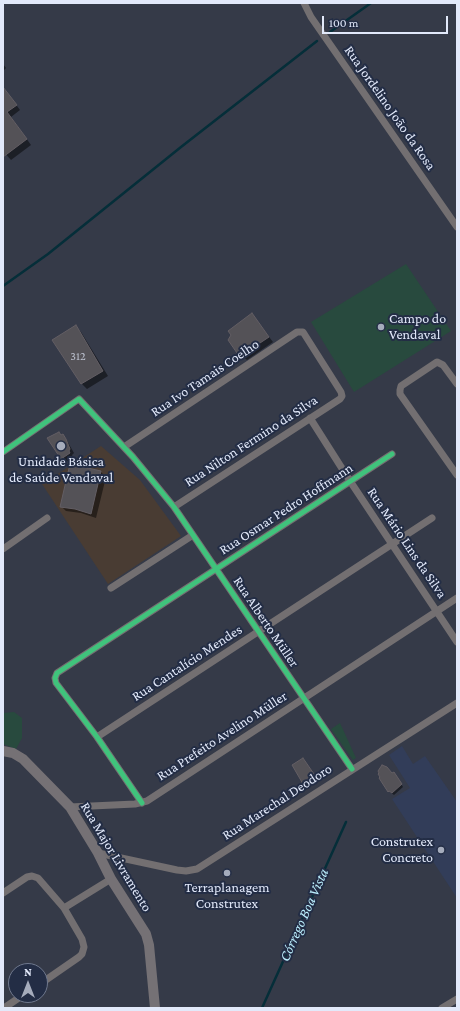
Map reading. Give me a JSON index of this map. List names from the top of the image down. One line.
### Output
{"streets":{"main road":["Rua Major Livramento"],"street":["Rua Jordelino João da Rosa","Rua Ivo Tamais Coelho","Rua Nilton Fermino da Silva","Rua Osmar Pedro Hoffmann","Rua Mário Lins da Silva","Rua Alberto Müller","Rua Cantalício Mendes","Rua Prefeito Avelino Müller","Rua Marechal Deodoro"]},"crossings":[["Rua Ivo Tamais Coelho","Rua Nilton Fermino da Silva"],["Rua Ivo Tamais Coelho","Rua Alberto Müller"],["Rua Nilton Fermino da Silva","Rua Mário Lins da Silva"],["Rua Nilton Fermino da Silva","Rua Alberto Müller"],["Rua Osmar Pedro Hoffmann","Rua Mário Lins da Silva"],["Rua Osmar Pedro Hoffmann","Rua Alberto Müller"],["Rua Osmar Pedro Hoffmann","Rua Cantalício Mendes"],["Rua Mário Lins da Silva","Rua Cantalício Mendes"],["Rua Mário Lins da Silva","Rua Prefeito Avelino Müller"],["Rua Alberto Müller","Rua Cantalício Mendes"],["Rua Alberto Müller","Rua Prefeito Avelino Müller"],["Rua Alberto Müller","Rua Marechal Deodoro"],["Rua Prefeito Avelino Müller","Rua Major Livramento"],["Rua Marechal Deodoro","Rua Major Livramento"]],"water":["Córrego Boa Vista"],"places":["Campo do Vendaval","Unidade Básica de Saúde Vendaval","Construtex Concreto","Terraplanagem Construtex"],"house_numbers":["312"],"scale_bar":"100 m","north":"top"}
